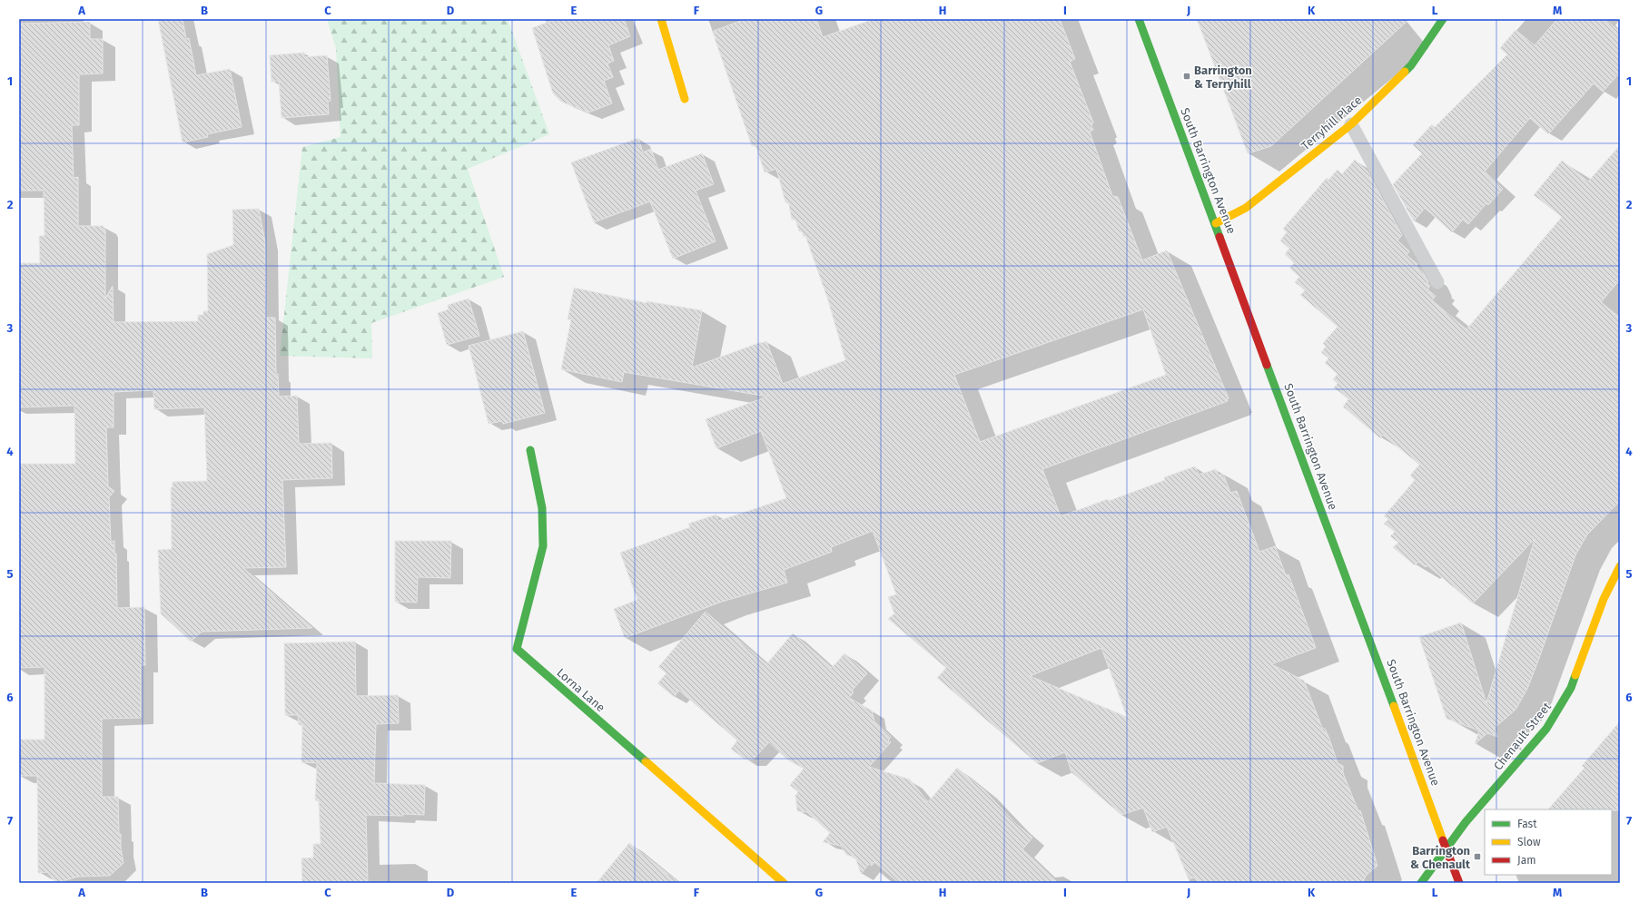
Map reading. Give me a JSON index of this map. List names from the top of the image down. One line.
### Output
{"streets":{"street":["Terryhill Place","South Barrington Avenue","Lorna Lane","Chenault Street"]},"crossings":[["Terryhill Place","South Barrington Avenue"],["South Barrington Avenue","Chenault Street"]],"places":{"transit":["Barrington & Terryhill","Barrington & Chenault"]},"legend":["Fast","Slow","Jam"],"grid":{"columns":["A","B","C","D","E","F","G","H","I","J","K","L","M"],"rows":["1","2","3","4","5","6","7"]}}
